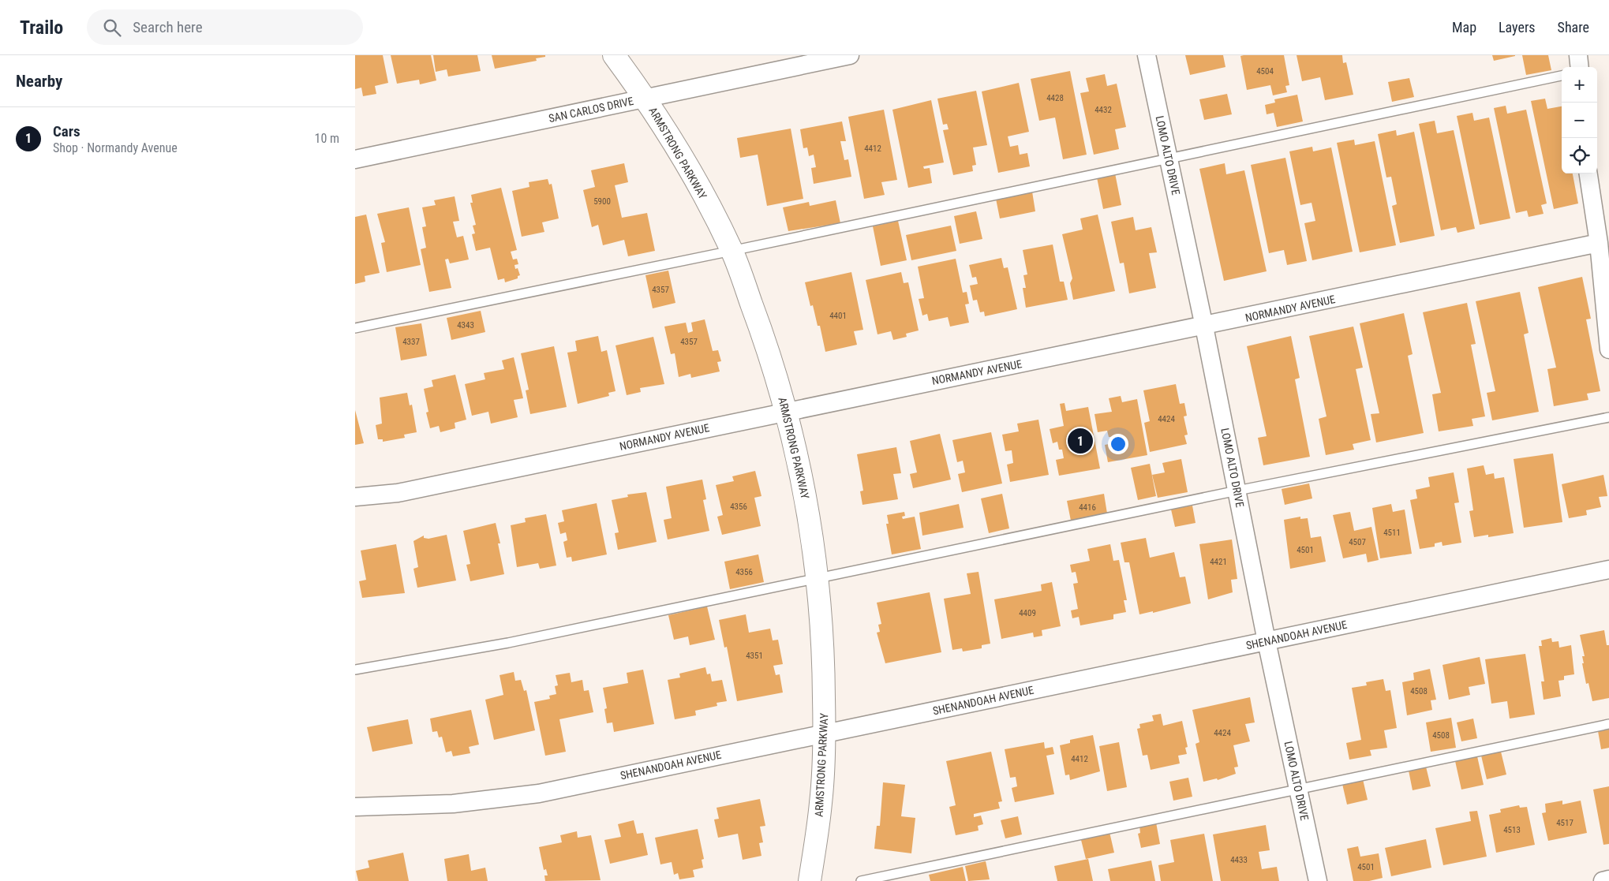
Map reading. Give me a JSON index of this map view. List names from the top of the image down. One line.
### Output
{"streets":{"street":["SAN CARLOS DRIVE","ARMSTRONG PARKWAY","LOMO ALTO DRIVE","NORMANDY AVENUE","SHENANDOAH AVENUE"]},"crossings":[["SAN CARLOS DRIVE","ARMSTRONG PARKWAY"],["ARMSTRONG PARKWAY","NORMANDY AVENUE"],["ARMSTRONG PARKWAY","SHENANDOAH AVENUE"],["LOMO ALTO DRIVE","NORMANDY AVENUE"],["LOMO ALTO DRIVE","SHENANDOAH AVENUE"]],"house_numbers":["4504","4428","4432","4412","5900","4357","4401","4343","4337","4357","4424","4356","4416","4511","4507","4501","4421","4356","4409","4351","4508","4424","4508","4412","4517","4513","4433","4501"],"page":{"header":"Trailo","search":"Search here","nav":["Map","Layers","Share"],"heading":"Nearby","map_buttons":["+","−"],"list":[{"mark":"1","name":"Cars","note":"Shop · Normandy Avenue","value":"10 m"}],"pins":"1"}}
